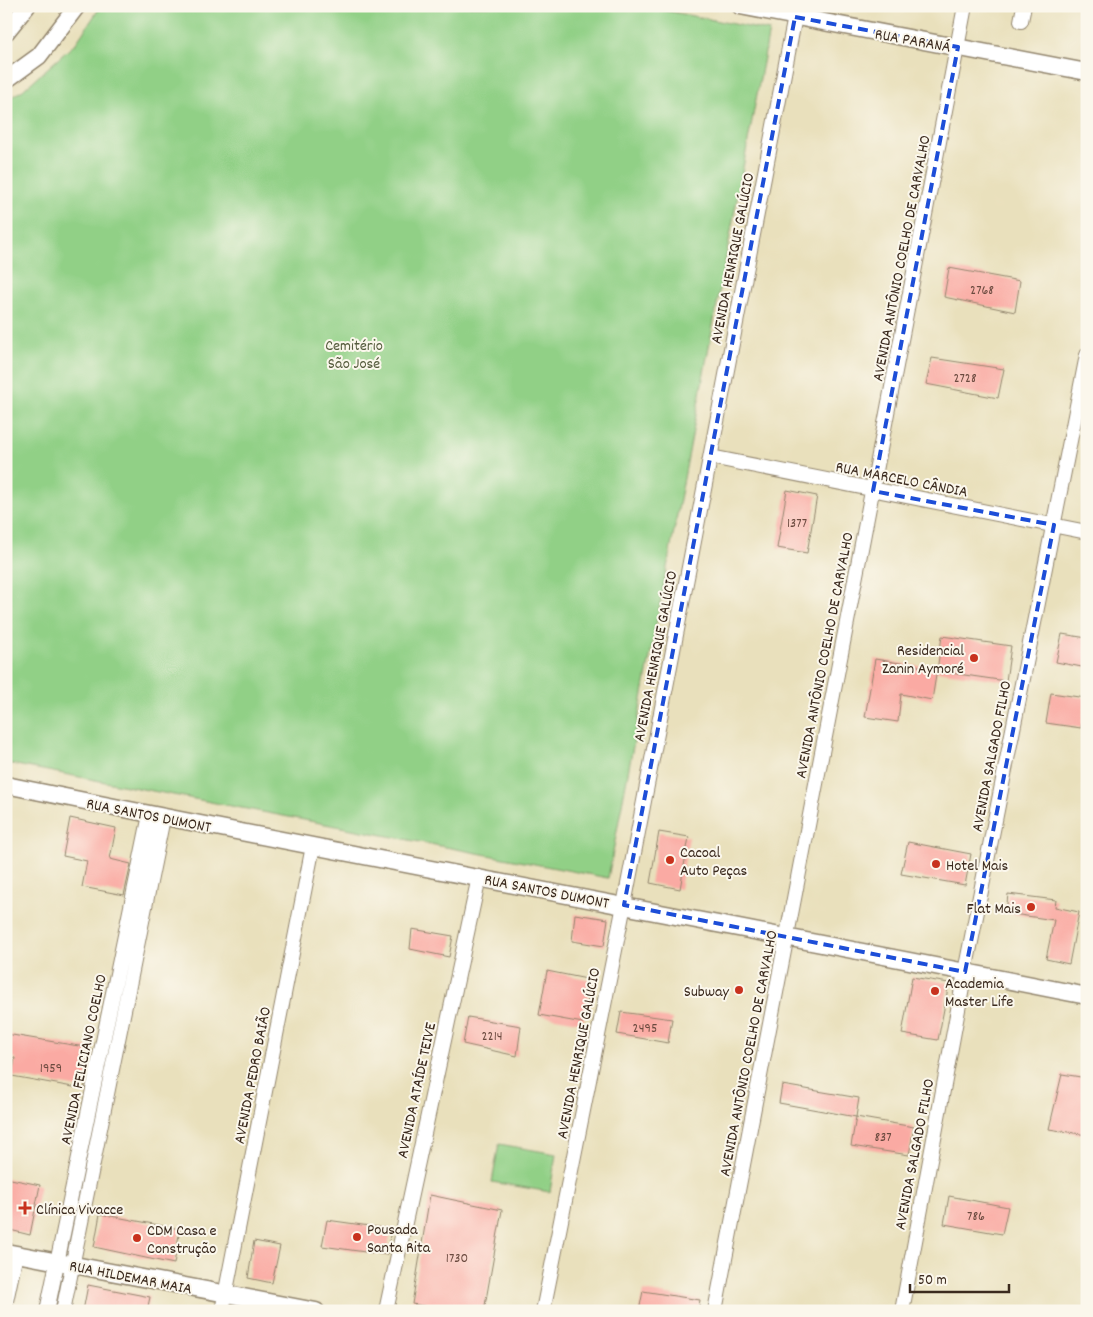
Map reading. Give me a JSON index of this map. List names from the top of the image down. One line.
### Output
{"streets":{"main road":["RUA PARANÁ","RUA SANTOS DUMONT","RUA HILDEMAR MAIA"],"street":["AVENIDA HENRIQUE GALÚCIO","AVENIDA ANTÔNIO COELHO DE CARVALHO","RUA MARCELO CÂNDIA","AVENIDA SALGADO FILHO","AVENIDA FELICIANO COELHO","AVENIDA PEDRO BAIÃO","AVENIDA ATAÍDE TEIVE"]},"crossings":[["RUA PARANÁ","AVENIDA HENRIQUE GALÚCIO"],["RUA PARANÁ","AVENIDA ANTÔNIO COELHO DE CARVALHO"],["AVENIDA HENRIQUE GALÚCIO","RUA MARCELO CÂNDIA"],["AVENIDA HENRIQUE GALÚCIO","RUA SANTOS DUMONT"],["AVENIDA ANTÔNIO COELHO DE CARVALHO","RUA MARCELO CÂNDIA"],["AVENIDA ANTÔNIO COELHO DE CARVALHO","RUA SANTOS DUMONT"],["RUA MARCELO CÂNDIA","AVENIDA SALGADO FILHO"],["AVENIDA SALGADO FILHO","RUA SANTOS DUMONT"],["RUA SANTOS DUMONT","AVENIDA FELICIANO COELHO"],["RUA SANTOS DUMONT","AVENIDA PEDRO BAIÃO"],["RUA SANTOS DUMONT","AVENIDA ATAÍDE TEIVE"],["AVENIDA FELICIANO COELHO","RUA HILDEMAR MAIA"],["AVENIDA PEDRO BAIÃO","RUA HILDEMAR MAIA"]],"parks":["Cemitério São José"],"places":{"other":["Residencial Zanin Aymoré","Cacoal Auto Peças","Hotel Mais","Flat Mais","Subway","Academia Master Life","Pousada Santa Rita","CDM Casa e Construção"],"health":["Clínica Vivacce"]},"house_numbers":["2768","2728","1377","2495","2214","1959","837","786","1730"],"scale_bar":"50 m"}
